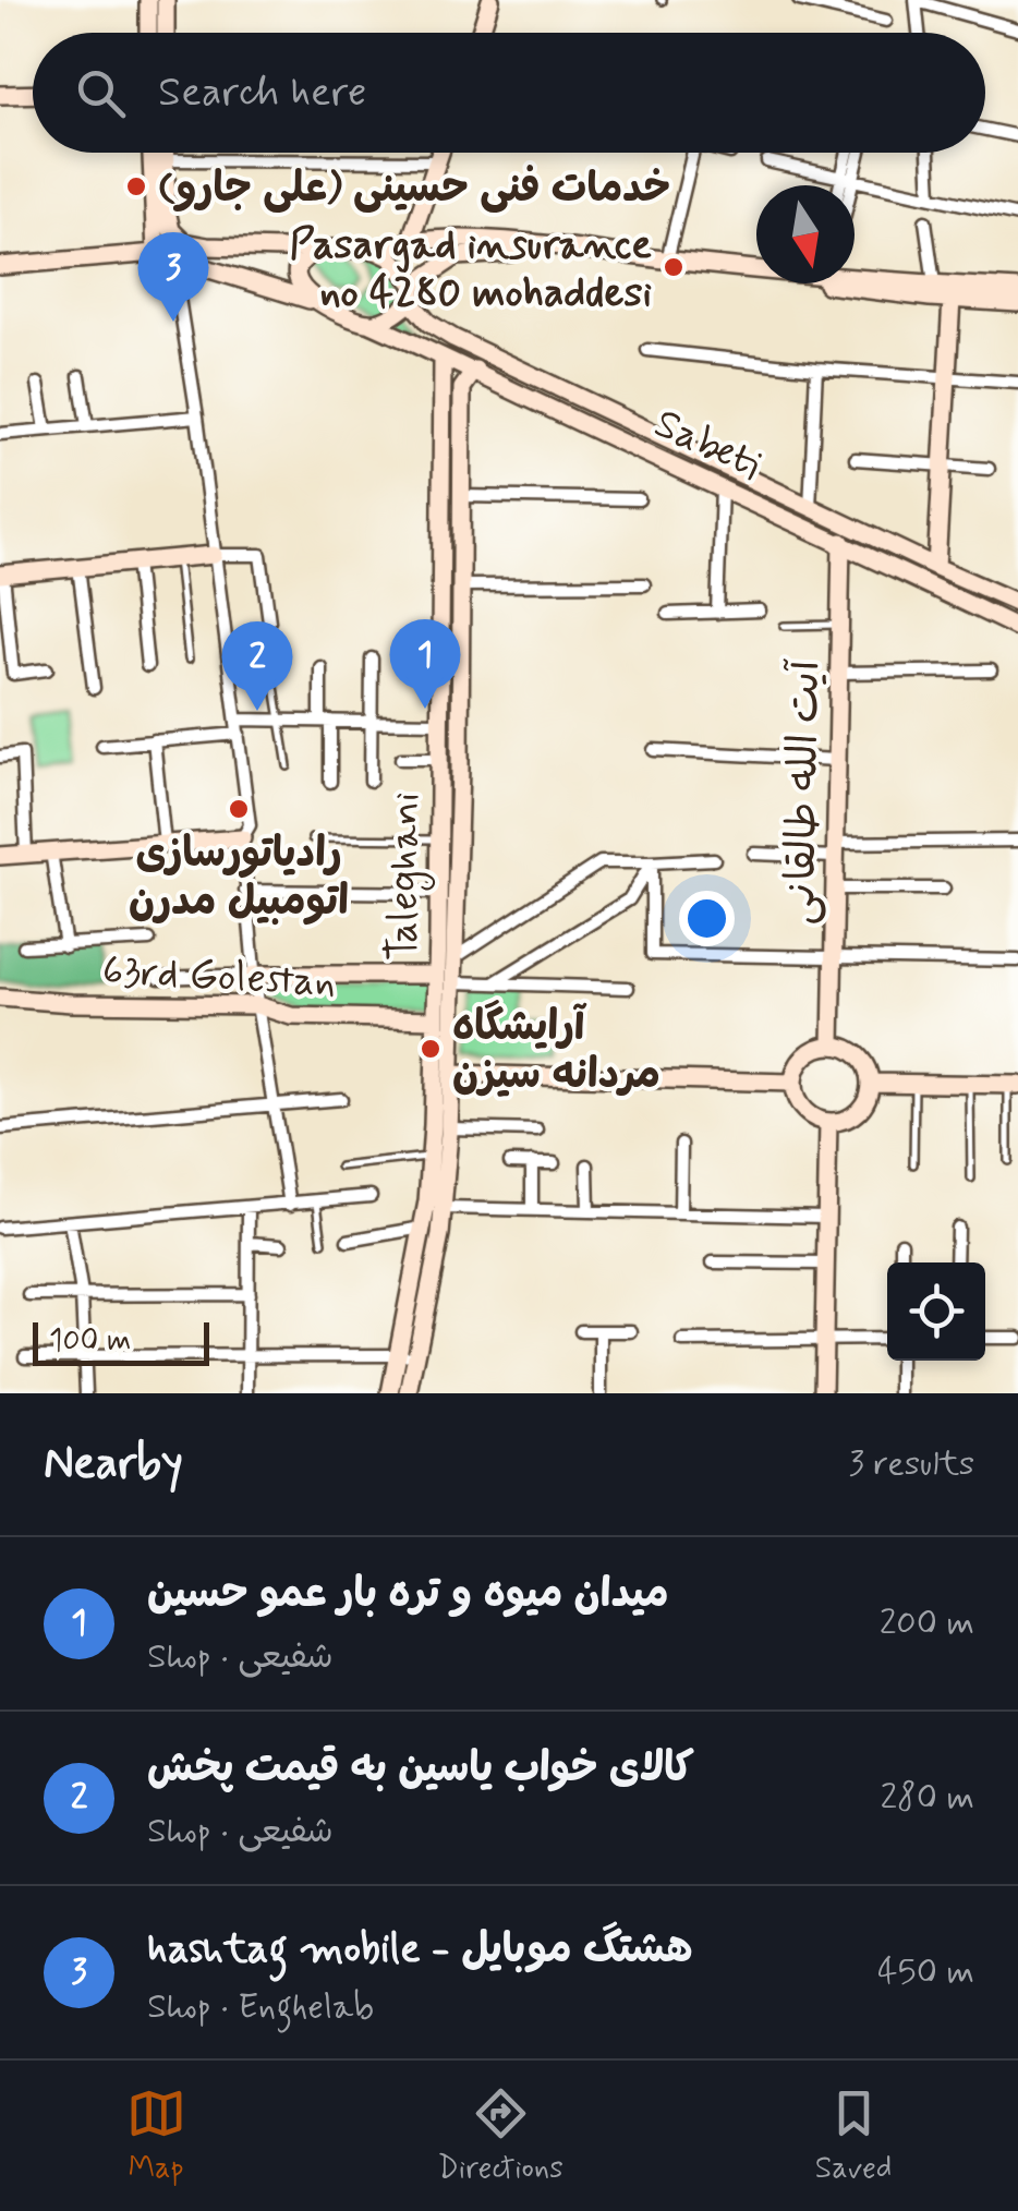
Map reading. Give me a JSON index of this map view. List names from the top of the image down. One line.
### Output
{"streets":{"main road":["Sabeti","آیت الله طالقانی","Taleghani","63rd Golestan"]},"crossings":[["Sabeti","آیت الله طالقانی"],["Sabeti","Taleghani"],["Taleghani","63rd Golestan"]],"places":["خدمات فنی حسینی (علی جارو)","Pasargad insurance no 4280 mohaddesi","رادیاتورسازی اتومبیل مدرن","آرایشگاه مردانه سیزن"],"scale_bar":"100 m","north":"bottom","page":{"search":"Search here","pins":["3","1","2"],"scale":"100 m","heading":["Nearby","3 results"],"list":[{"mark":"1","name":"میدان میوه و تره بار عمو حسین","note":"Shop · شفیعی","value":"200 m"},{"mark":"2","name":"کالای خواب یاسین به قیمت پخش","note":"Shop · شفیعی","value":"280 m"},{"mark":"3","name":"hashtag mobile - هشتگ موبایل","note":"Shop · Enghelab","value":"450 m"}],"nav":["Map","Directions","Saved"]}}
